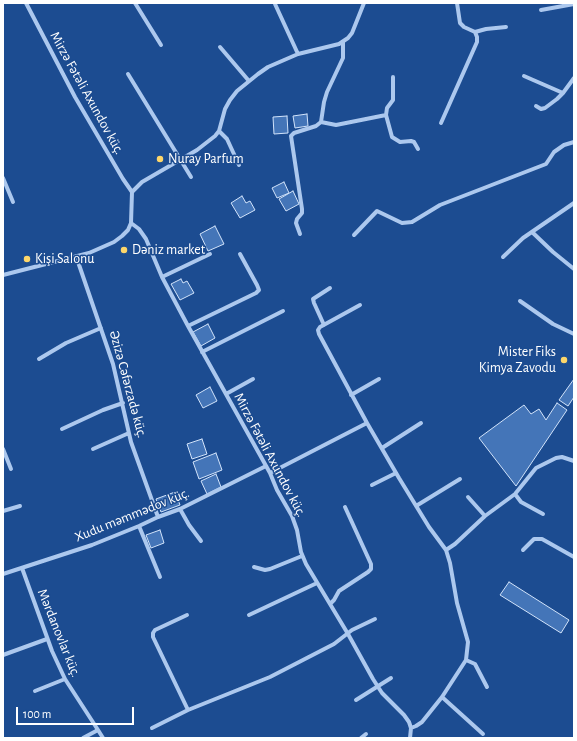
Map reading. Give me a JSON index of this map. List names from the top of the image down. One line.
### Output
{"streets":{"street":["Mirzə Fətəli Axundov küç.","Əzizə Cəfərzadə küç.","Xudu məmmədov küç.","Mərdanovlar küç."]},"crossings":[["Mirzə Fətəli Axundov küç.","Xudu məmmədov küç."],["Əzizə Cəfərzadə küç.","Xudu məmmədov küç."],["Xudu məmmədov küç.","Mərdanovlar küç."]],"places":["Nuray Parfum","Dəniz market","Kişi Salonu","Mister Fiks Kimya Zavodu"],"scale_bar":"100 m"}
